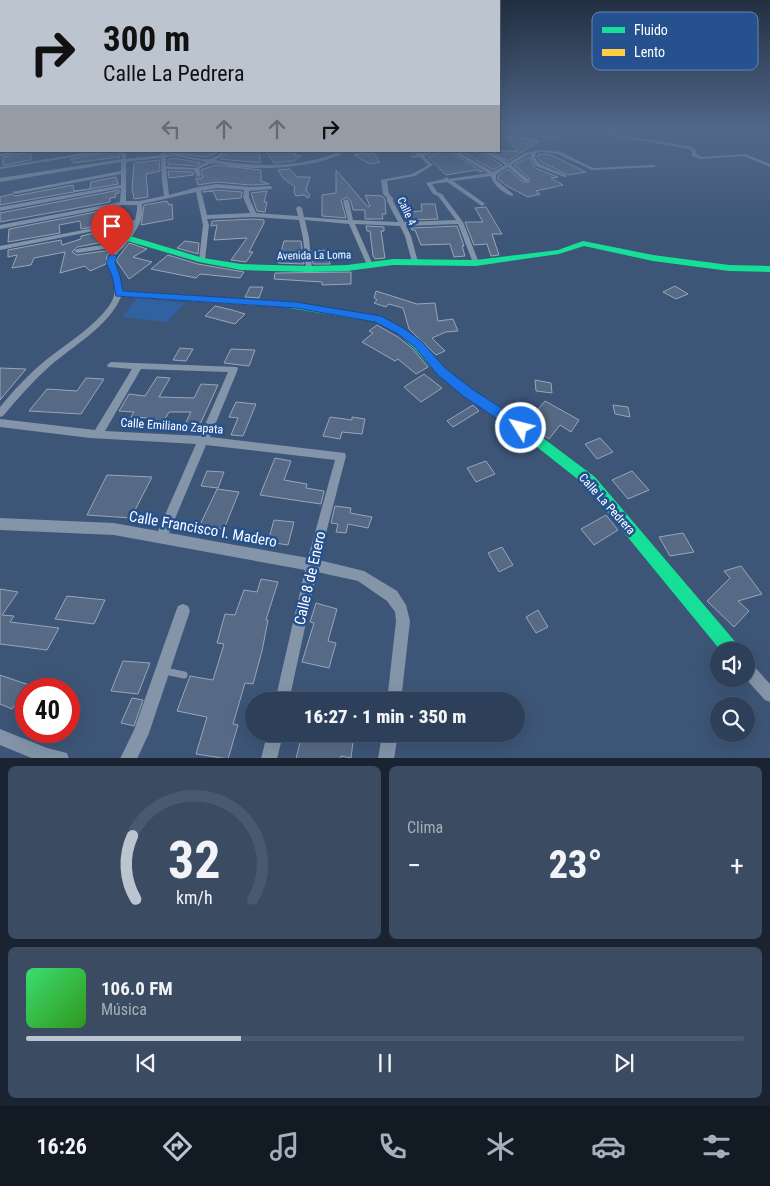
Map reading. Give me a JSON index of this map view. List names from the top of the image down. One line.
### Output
{"streets":{"street":["Calle 4","Avenida La Loma","Calle Emiliano Zapata","Calle La Pedrera","Calle Francisco I. Madero","Calle 8 de Enero"]},"crossings":[["Calle 4","Avenida La Loma"],["Calle Emiliano Zapata","Calle 8 de Enero"],["Calle Francisco I. Madero","Calle 8 de Enero"]],"legend":["Fluido","Lento"],"page":{"turn":["300 m","Calle La Pedrera"],"limit":"40","trip":"16:27 · 1 min · 350 m","tile":"Clima","heat":["−","23°","+"],"song":["106.0 FM","Música"],"tabs":"16:26","gauge":["32","km/h"]}}
